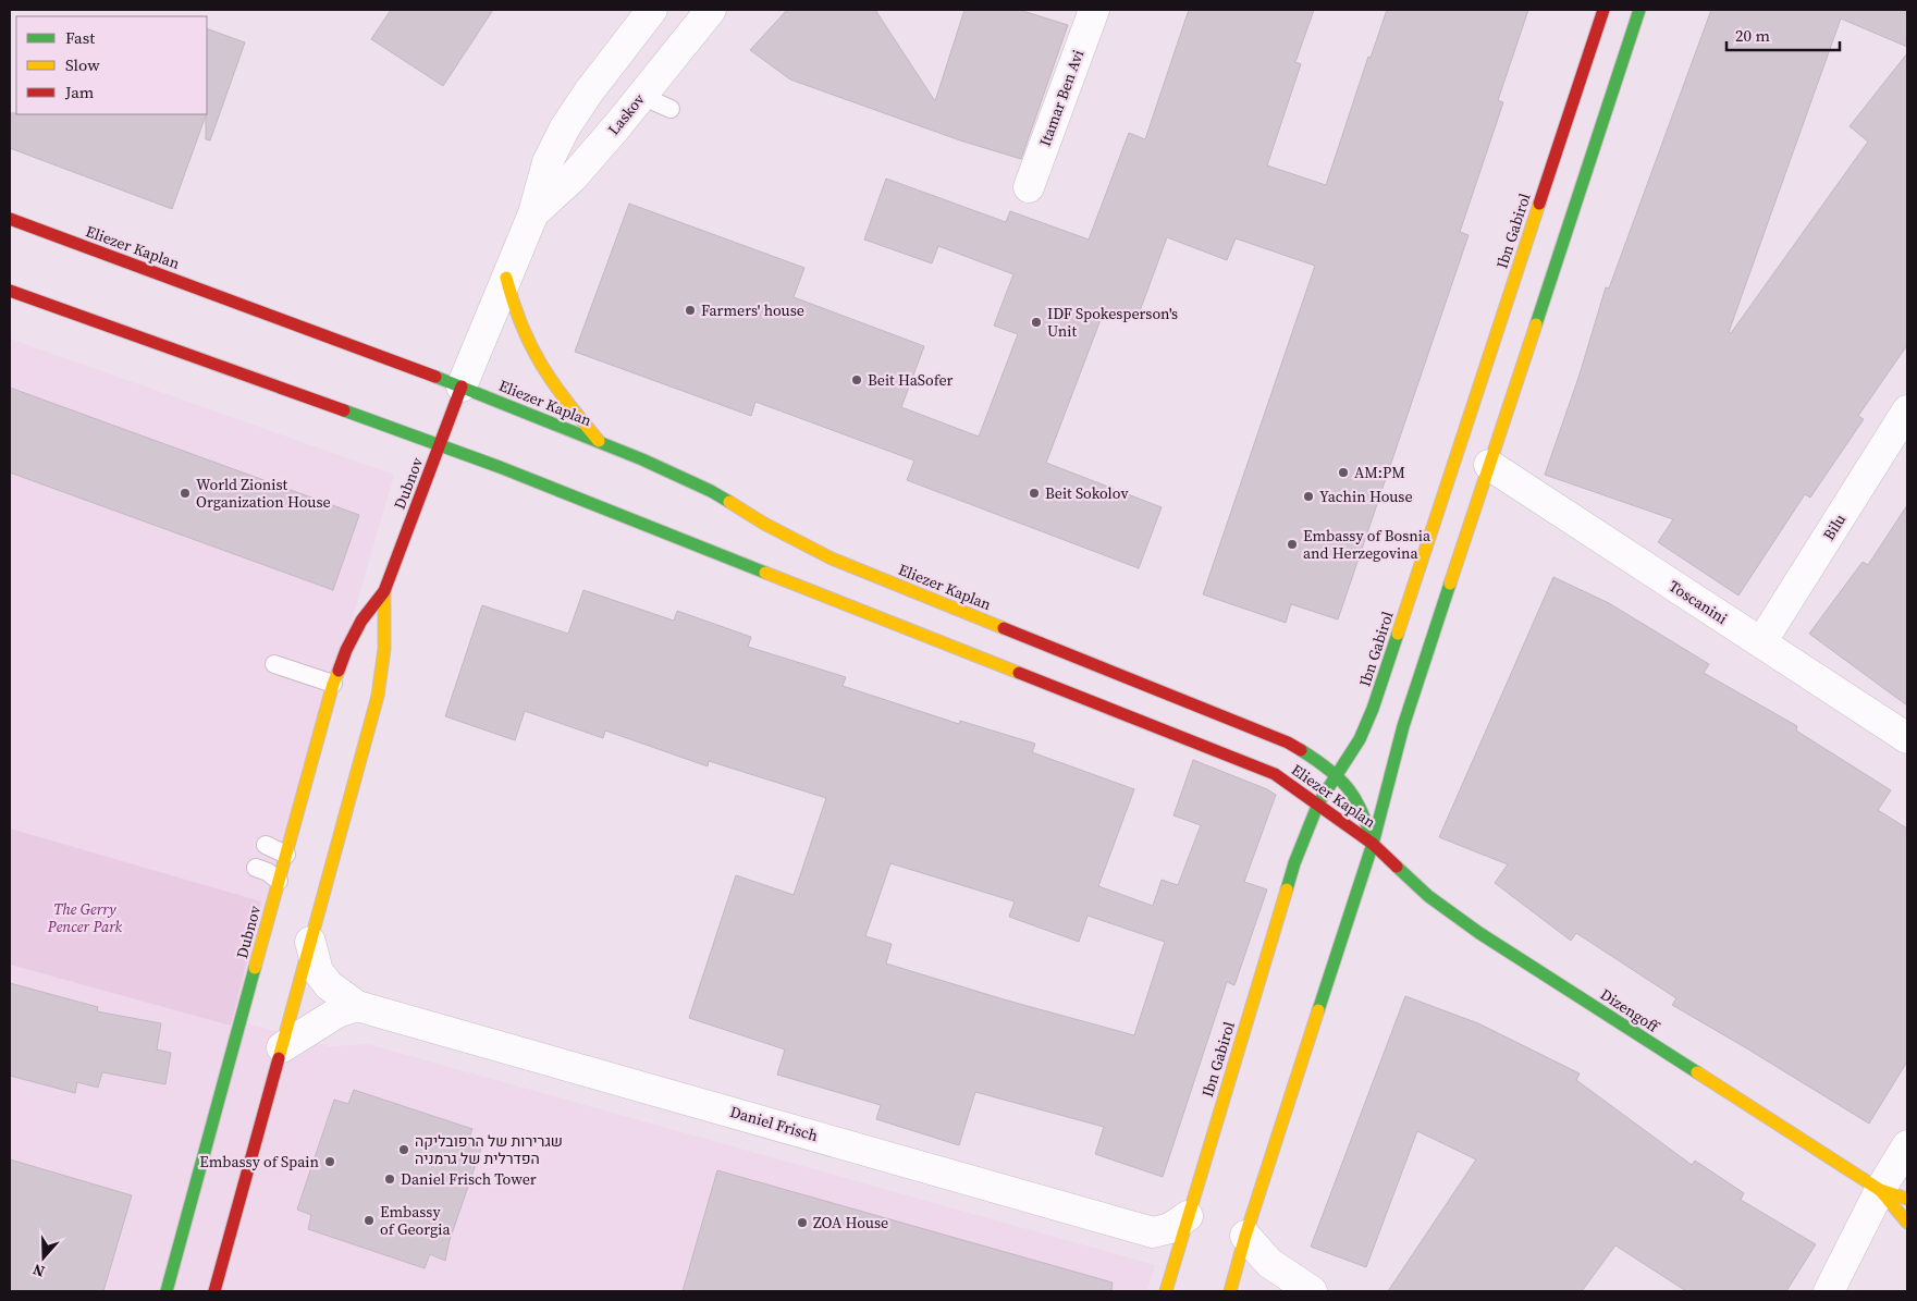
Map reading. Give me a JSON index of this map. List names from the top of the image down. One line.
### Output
{"streets":{"main road":["Ibn Gabirol","Eliezer Kaplan","Dubnov","Dizengoff"],"street":["Itamar Ben Avi","Laskov","Bilu","Toscanini","Daniel Frisch"]},"crossings":[["Laskov","Eliezer Kaplan"],["Laskov","Dubnov"],["Ibn Gabirol","Eliezer Kaplan"],["Ibn Gabirol","Daniel Frisch"],["Eliezer Kaplan","Dubnov"],["Eliezer Kaplan","Dizengoff"],["Dubnov","Daniel Frisch"],["Bilu","Toscanini"]],"parks":["The Gerry Pencer Park"],"places":["Farmers' house","IDF Spokesperson's Unit","Beit HaSofer","AM:PM","World Zionist Organization House","Beit Sokolov","Yachin House","Embassy of Bosnia and Herzegovina","שגרירות של הרפובליקה הפדרלית של גרמניה","Embassy of Spain","Daniel Frisch Tower","Embassy of Georgia","ZOA House"],"legend":["Fast","Slow","Jam"],"scale_bar":"20 m","north":"bottom"}
